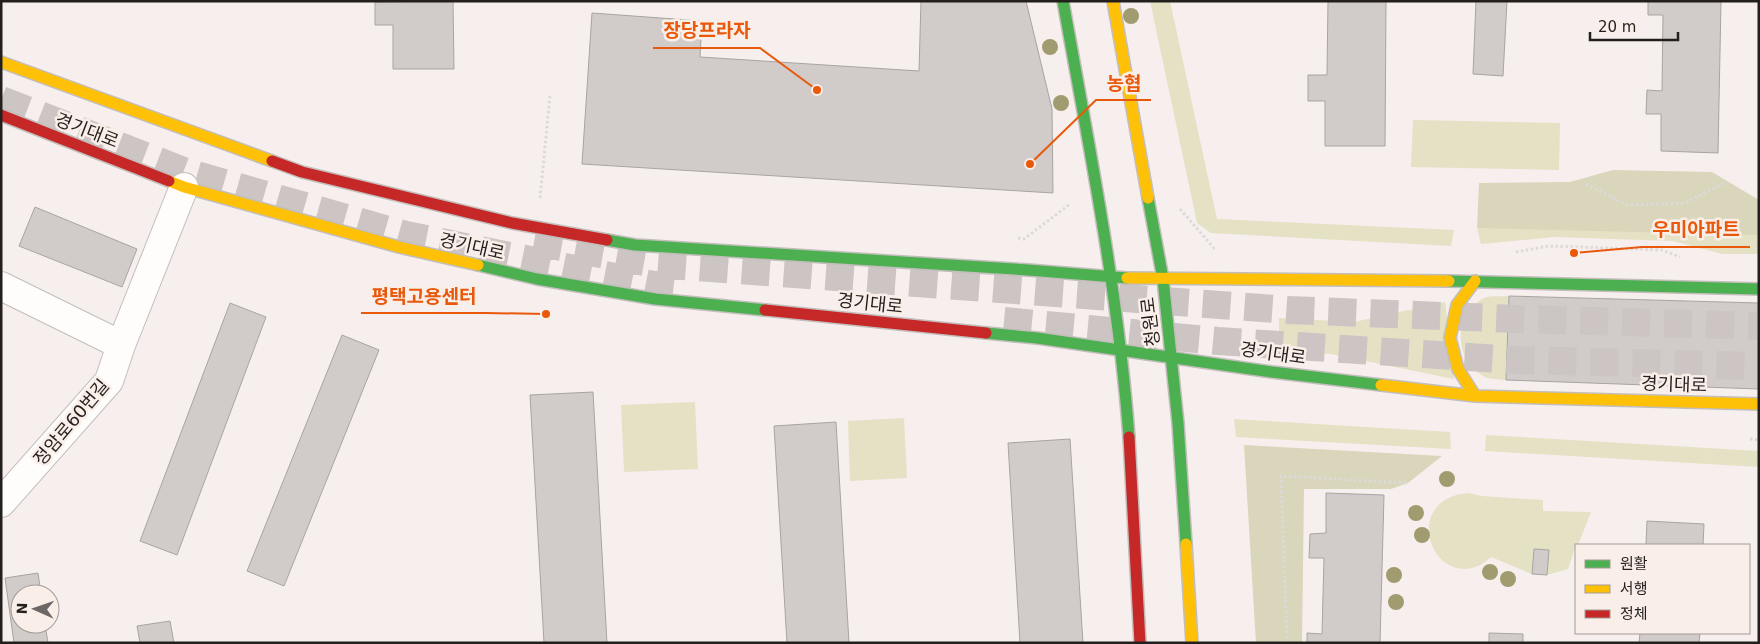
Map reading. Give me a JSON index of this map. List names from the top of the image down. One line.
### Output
{"streets":{"main road":["경기대로","청원로"],"street":["정암로60번길"]},"crossings":[["경기대로","청원로"],["경기대로","정암로60번길"]],"places":["장당프라자","농협","우미아파트","평택고용센터"],"legend":["원활","서행","정체"],"scale_bar":"20 m","north":"left"}
